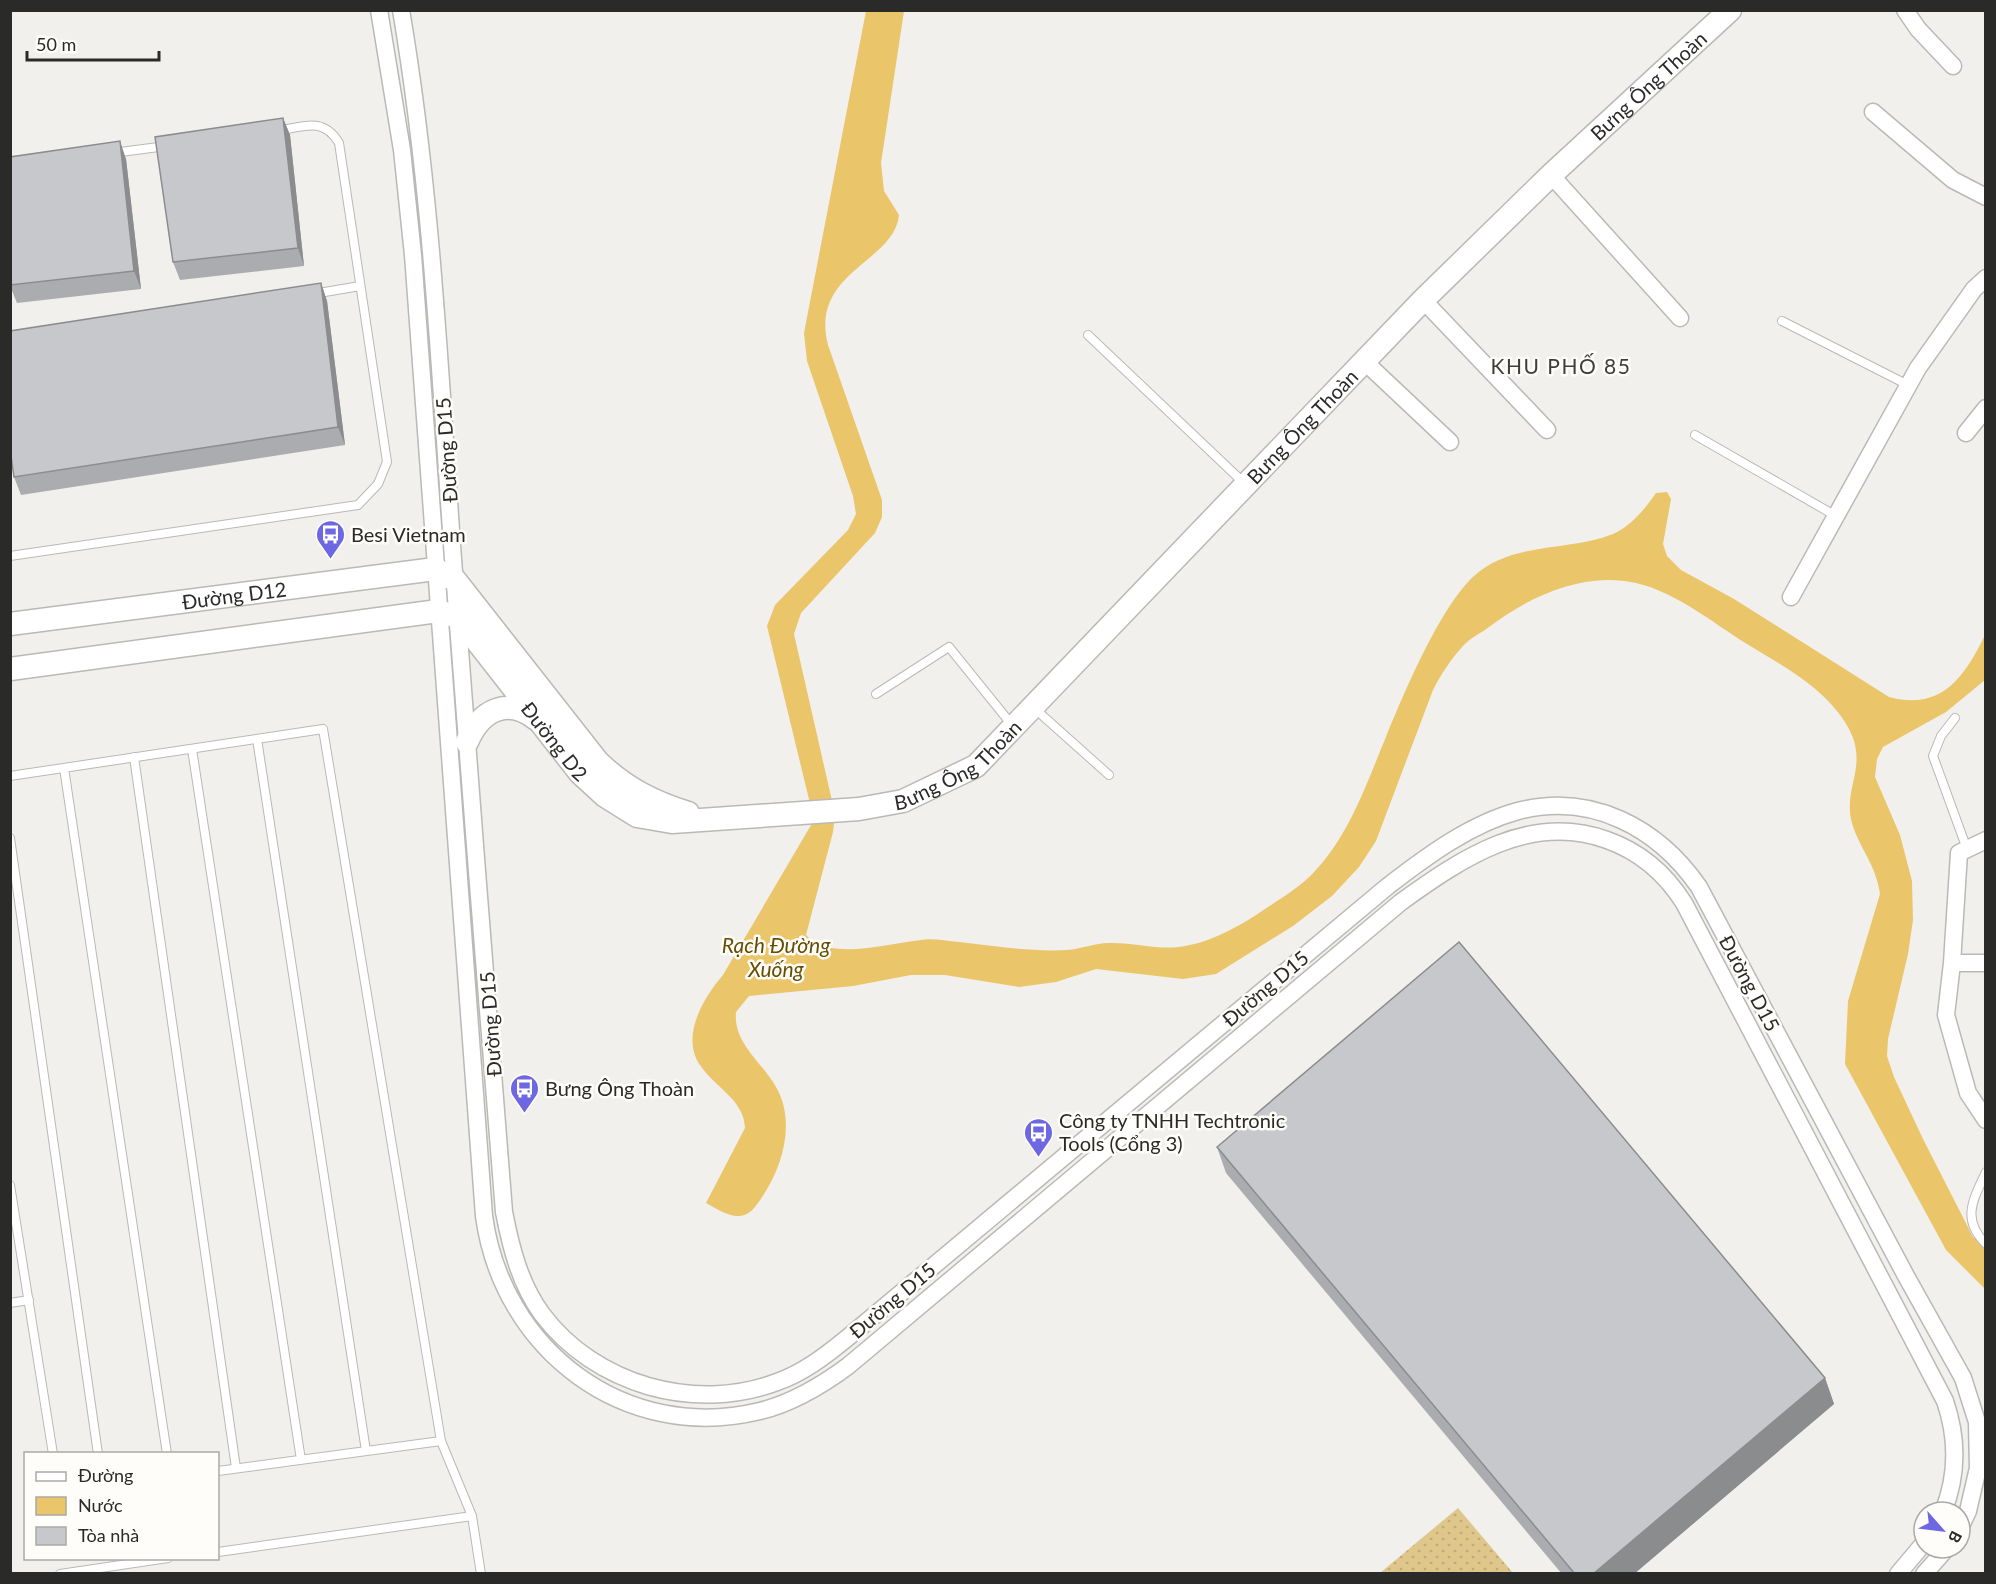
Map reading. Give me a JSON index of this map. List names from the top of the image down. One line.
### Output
{"streets":{"street":["Bưng Ông Thoàn","Đường D15","Đường D12","Đường D2"]},"crossings":[["Bưng Ông Thoàn","Đường D2"],["Đường D15","Đường D12"],["Đường D15","Đường D2"]],"districts":["KHU PHỐ 85"],"water":["Rạch Đường Xuống"],"places":{"bus stop":["Besi Vietnam","Bưng Ông Thoàn","Công ty TNHH Techtronic Tools (Cổng 3)"]},"legend":["Đường","Nước","Tòa nhà"],"scale_bar":"50 m","north":"bottom right"}
